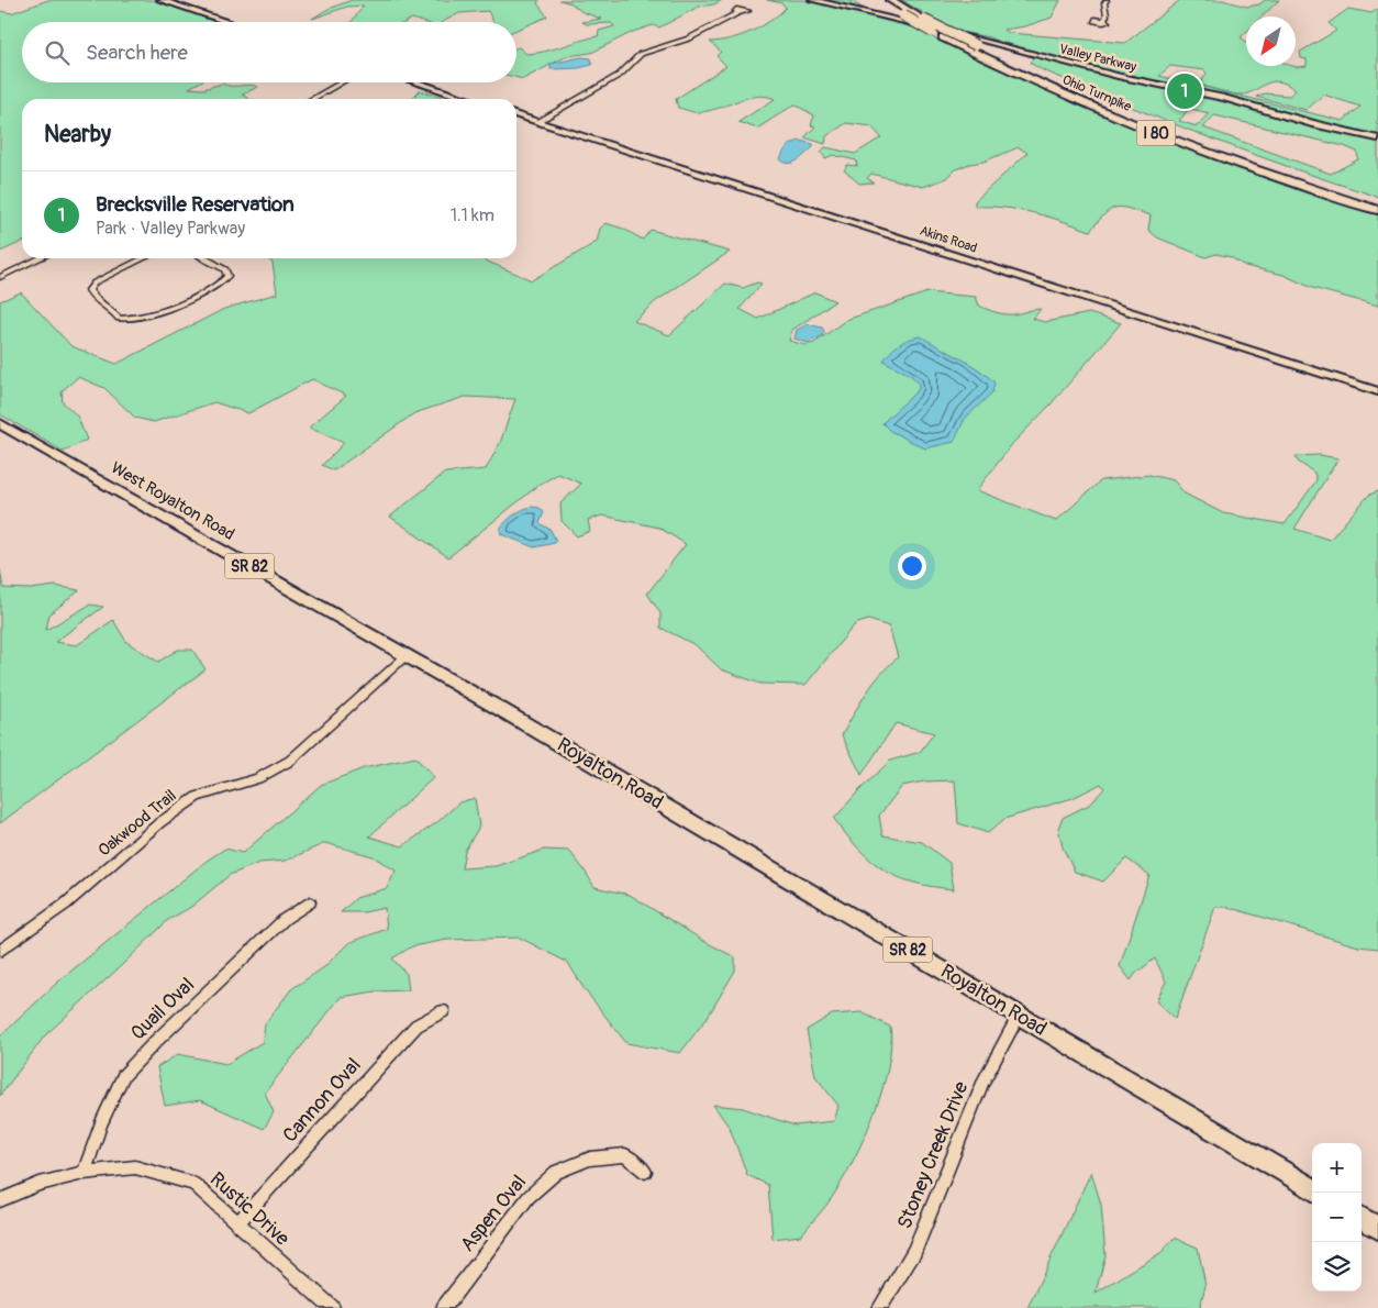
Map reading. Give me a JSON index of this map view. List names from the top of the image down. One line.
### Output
{"streets":{"highway":["Ohio Turnpike","I 80"],"main road":["West Royalton Road","SR 82","Royalton Road"],"street":["Valley Parkway","Akins Road","Oakwood Trail","Quail Oval","Cannon Oval","Stoney Creek Drive","Rustic Drive","Aspen Oval"]},"crossings":[["West Royalton Road","Royalton Road"],["West Royalton Road","Oakwood Trail"],["Royalton Road","Stoney Creek Drive"],["Quail Oval","Rustic Drive"],["Cannon Oval","Rustic Drive"]],"north":"bottom left","page":{"search":"Search here","pins":"1","heading":"Nearby","list":[{"mark":"1","name":"Brecksville Reservation","note":"Park · Valley Parkway","value":"1.1 km"}],"map_buttons":["+","−"]}}
